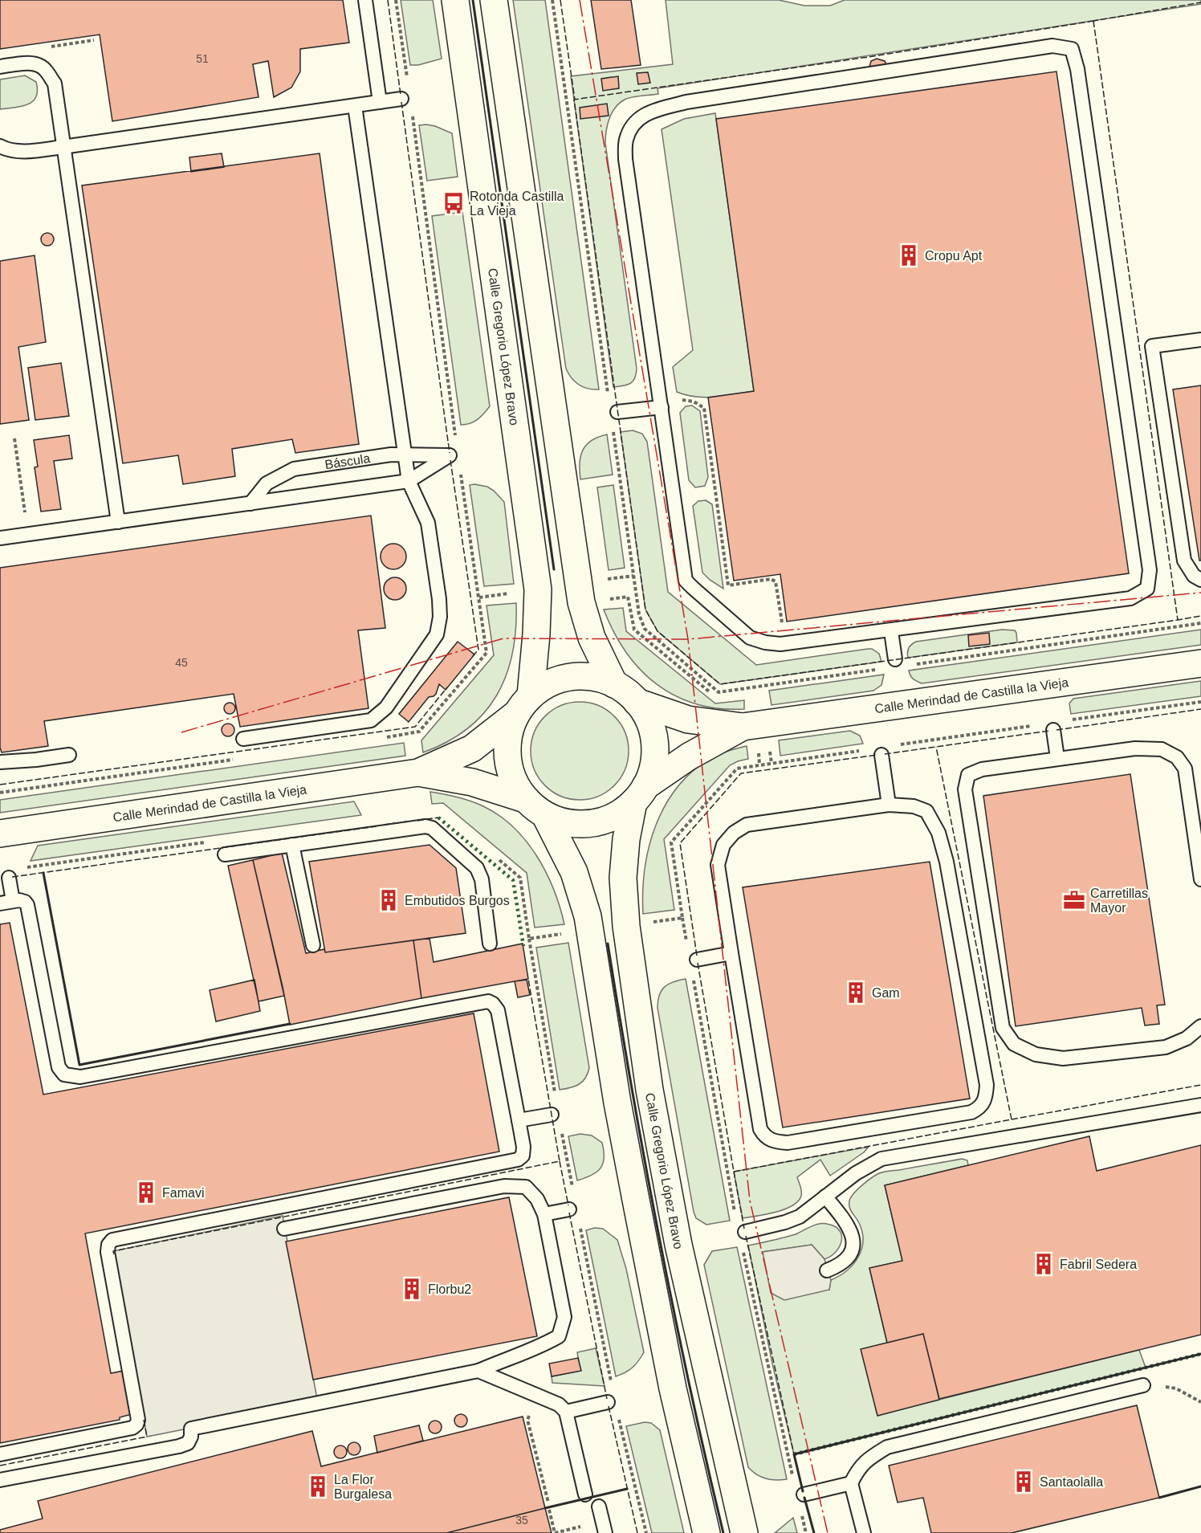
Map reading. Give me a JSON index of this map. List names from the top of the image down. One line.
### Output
{"streets":{"main road":["Calle Gregorio López Bravo","Calle Merindad de Castilla la Vieja"],"lane":["Báscula"]},"crossings":[["Calle Gregorio López Bravo","Calle Merindad de Castilla la Vieja"]],"places":{"bus stop":["Rotonda Castilla La Vieja"],"building":["Cropu Apt","Embutidos Burgos","Gam","Famavi","Fabril Sedera","Florbu2","Santaolalla","La Flor Burgalesa"],"office":["Carretillas Mayor"]},"house_numbers":["51","45","35"]}
